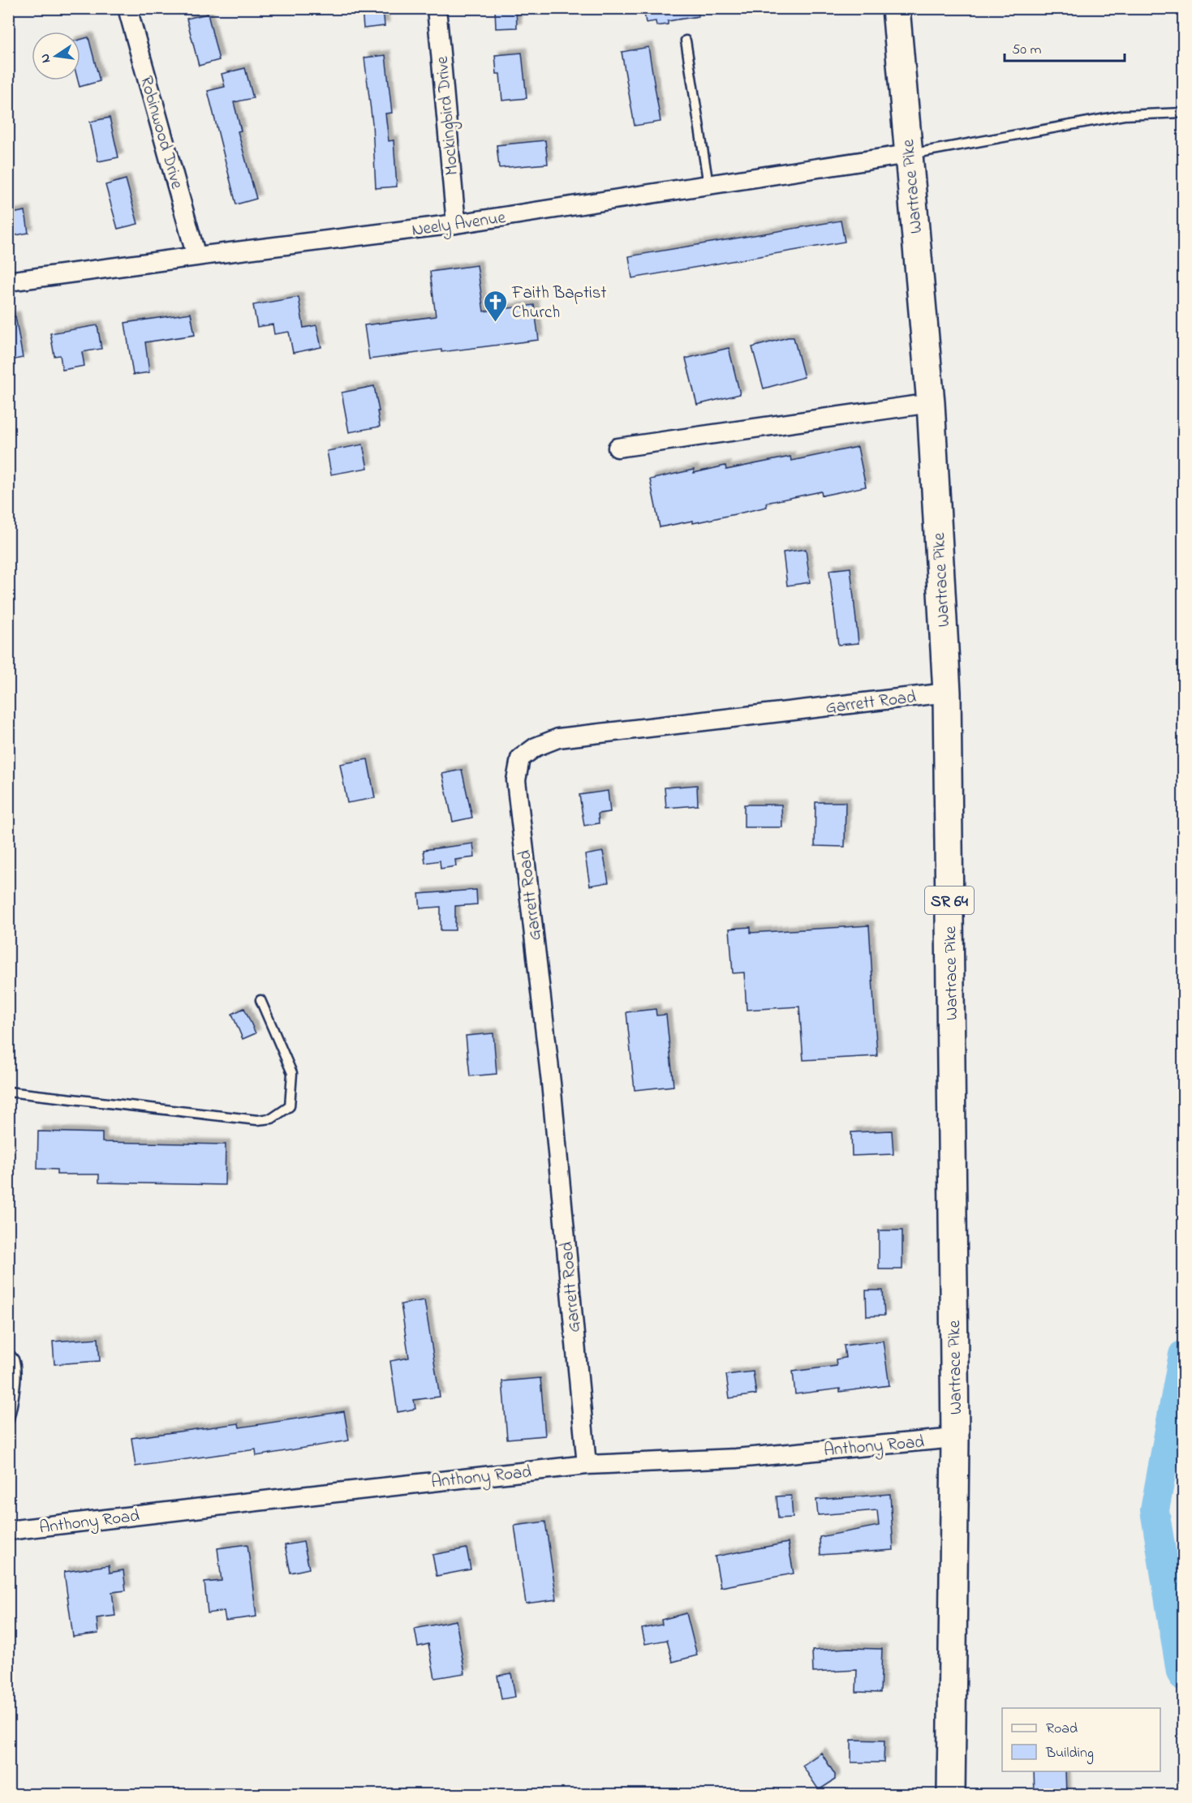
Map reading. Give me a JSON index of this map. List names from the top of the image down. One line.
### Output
{"streets":{"main road":["Wartrace Pike","SR 64"],"street":["Mockingbird Drive","Robinwood Drive","Neely Avenue","Garrett Road","Anthony Road"]},"crossings":[["Mockingbird Drive","Neely Avenue"],["Robinwood Drive","Neely Avenue"],["Wartrace Pike","Neely Avenue"],["Wartrace Pike","Garrett Road"],["Wartrace Pike","Anthony Road"],["Garrett Road","Anthony Road"]],"places":{"church":["Faith Baptist Church"]},"legend":["Road","Building"],"scale_bar":"50 m","north":"left"}
